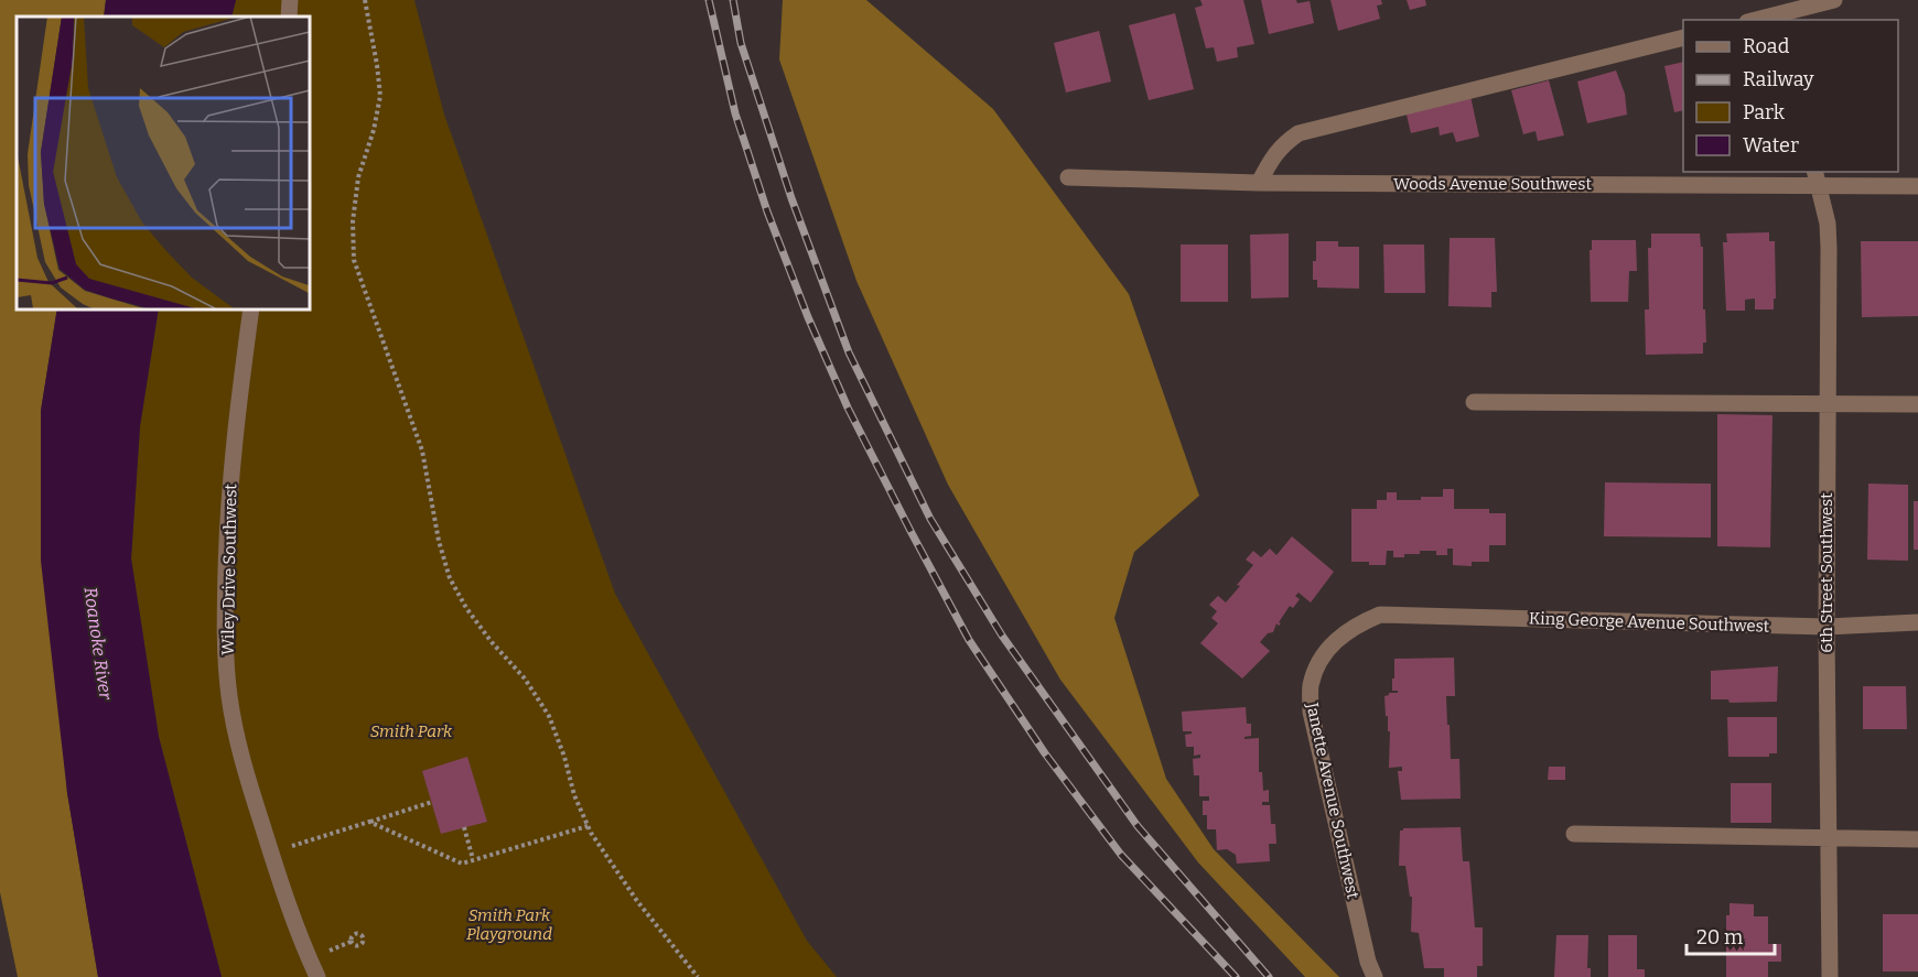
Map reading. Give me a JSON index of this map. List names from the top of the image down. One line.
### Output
{"streets":{"street":["Woods Avenue Southwest","Wiley Drive Southwest","6th Street Southwest","King George Avenue Southwest","Janette Avenue Southwest"]},"crossings":[["Woods Avenue Southwest","6th Street Southwest"],["6th Street Southwest","King George Avenue Southwest"],["King George Avenue Southwest","Janette Avenue Southwest"]],"water":["Roanoke River"],"parks":["Smith Park","Smith Park Playground"],"legend":["Road","Railway","Park","Water"],"scale_bar":"20 m"}
